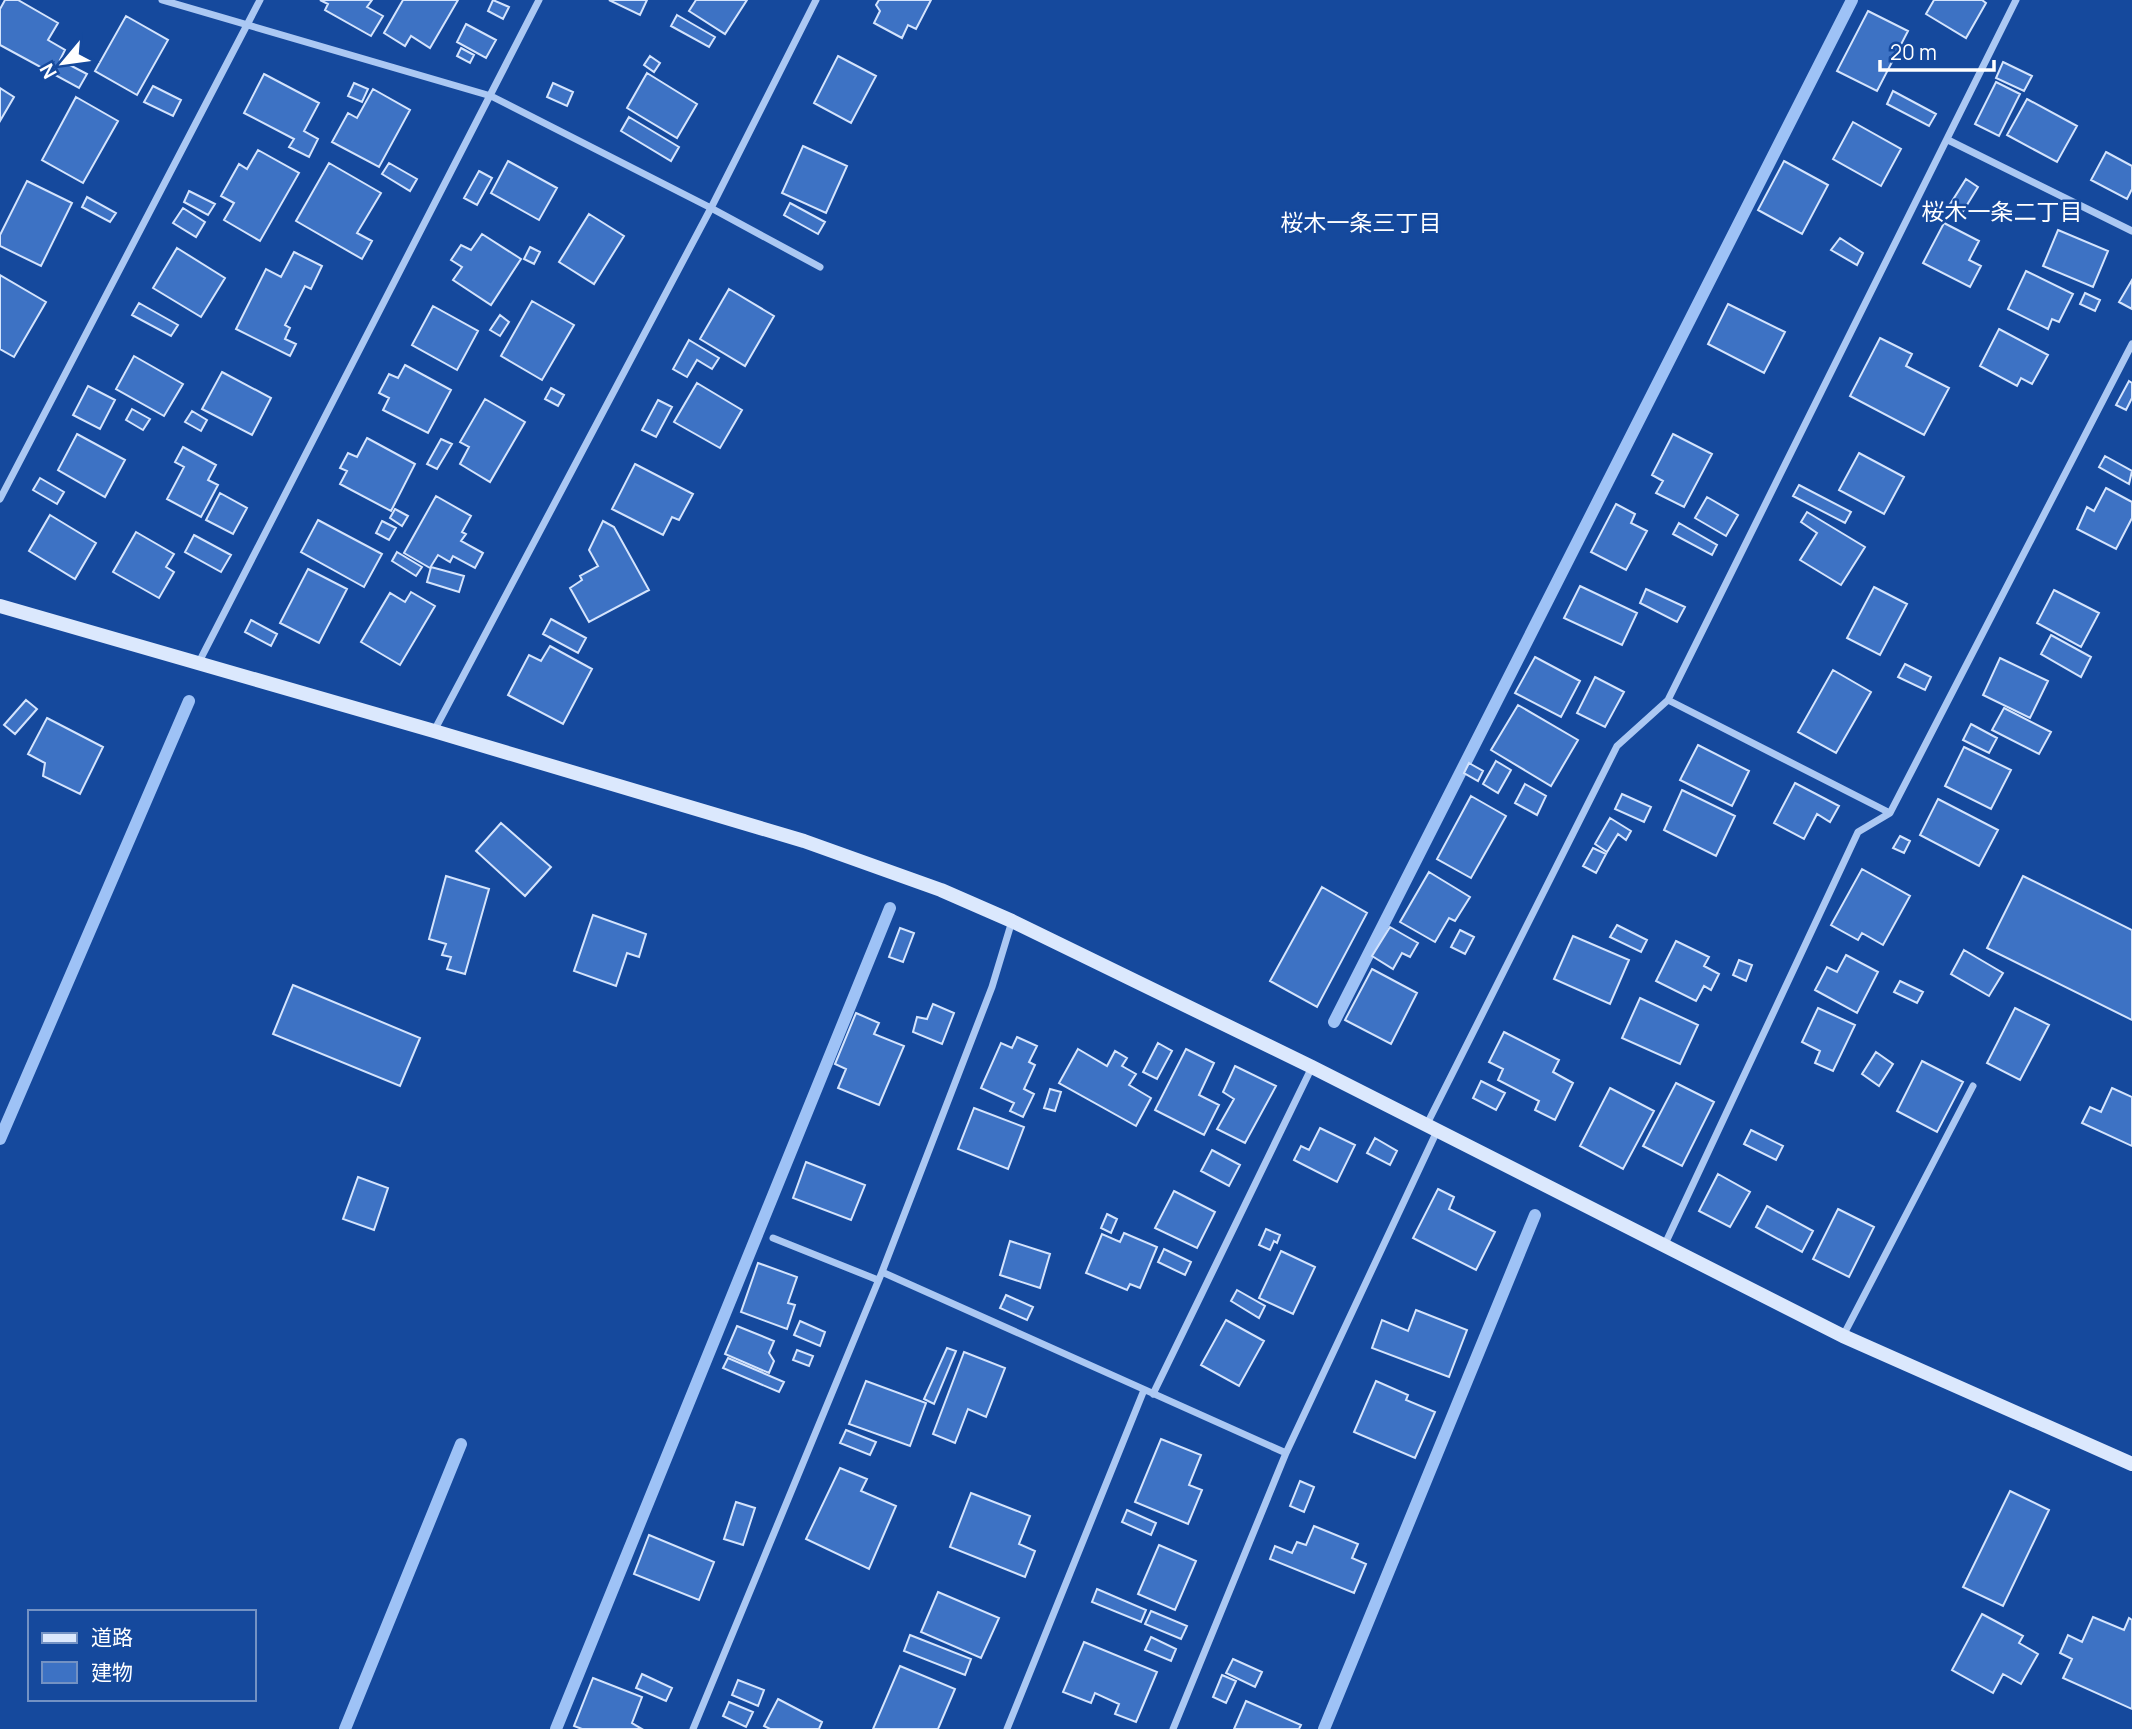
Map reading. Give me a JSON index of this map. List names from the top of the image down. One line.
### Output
{"districts":["桜木一条二丁目","桜木一条三丁目"],"legend":["道路","建物"],"scale_bar":"20 m","north":"bottom left"}
